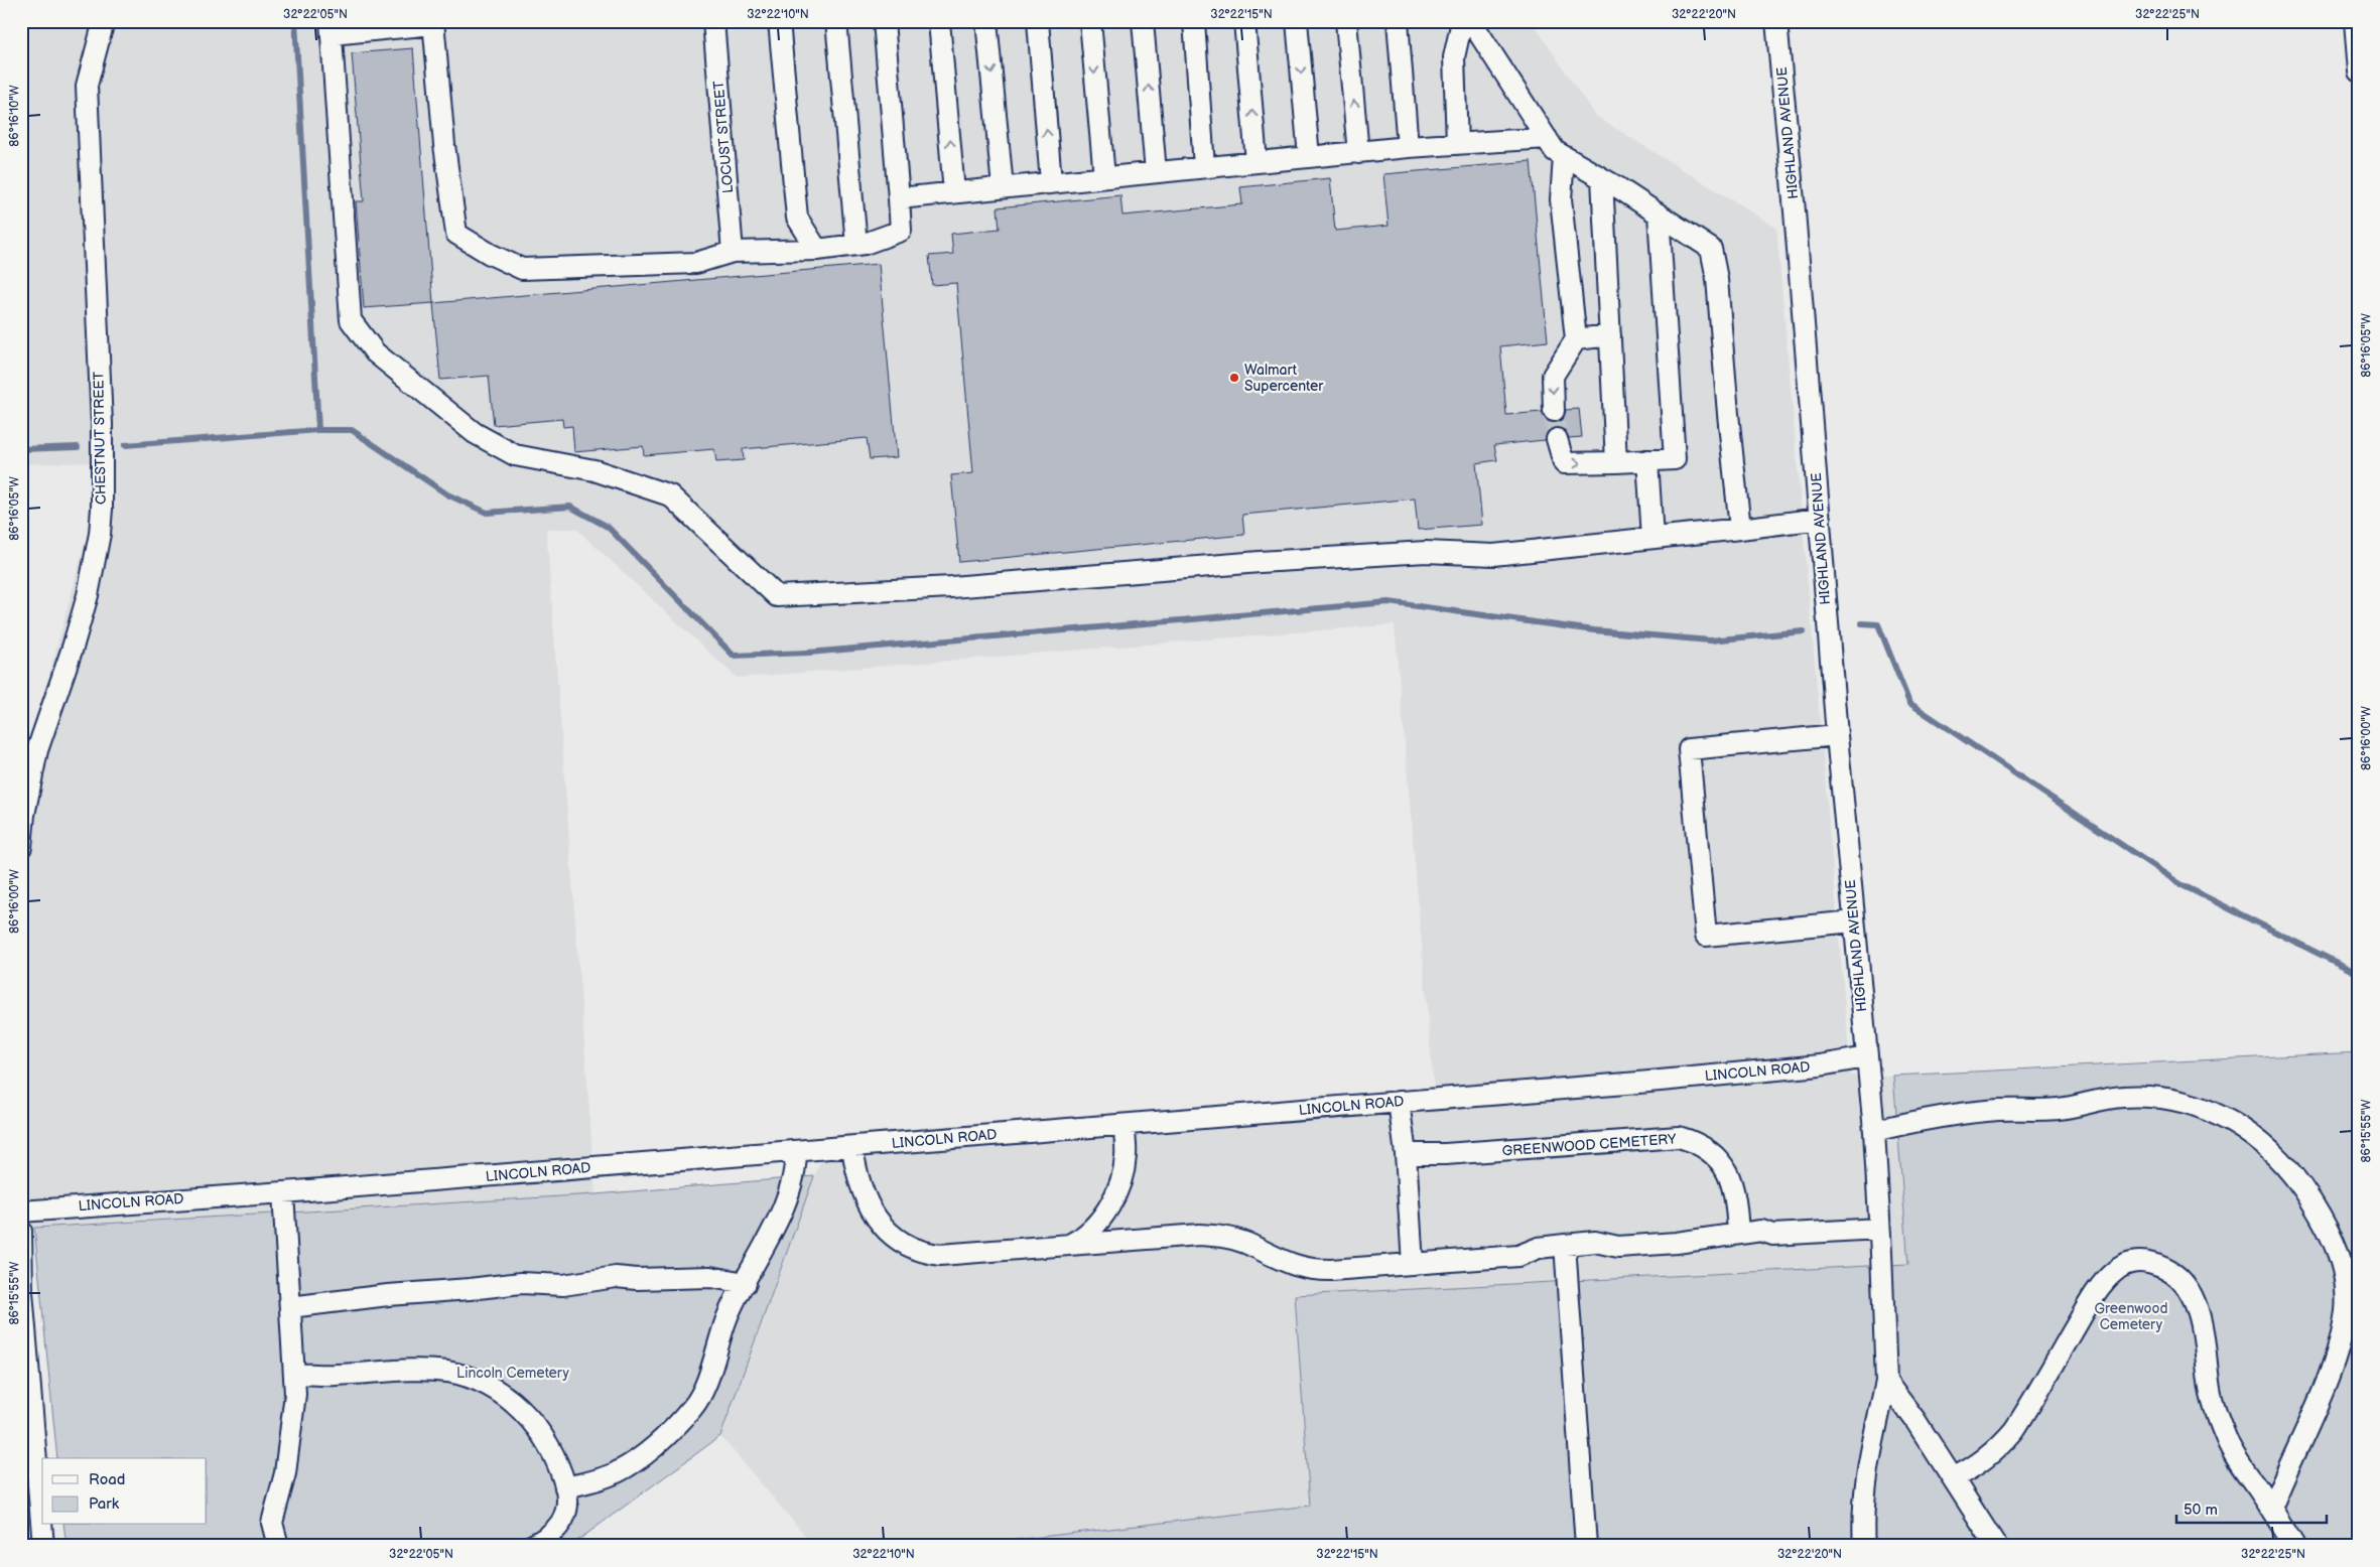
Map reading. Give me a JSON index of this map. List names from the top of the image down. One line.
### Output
{"streets":{"street":["HIGHLAND AVENUE","LOCUST STREET","CHESTNUT STREET","LINCOLN ROAD","GREENWOOD CEMETERY"]},"crossings":[["HIGHLAND AVENUE","LINCOLN ROAD"]],"parks":["Greenwood Cemetery","Lincoln Cemetery"],"places":["Walmart Supercenter"],"legend":["Road","Park"],"scale_bar":"50 m","coordinates":["32°22'05\"N","32°22'10\"N","32°22'15\"N","32°22'20\"N","32°22'25\"N","86°16'10\"W","86°16'05\"W","86°16'00\"W","86°15'55\"W"]}
